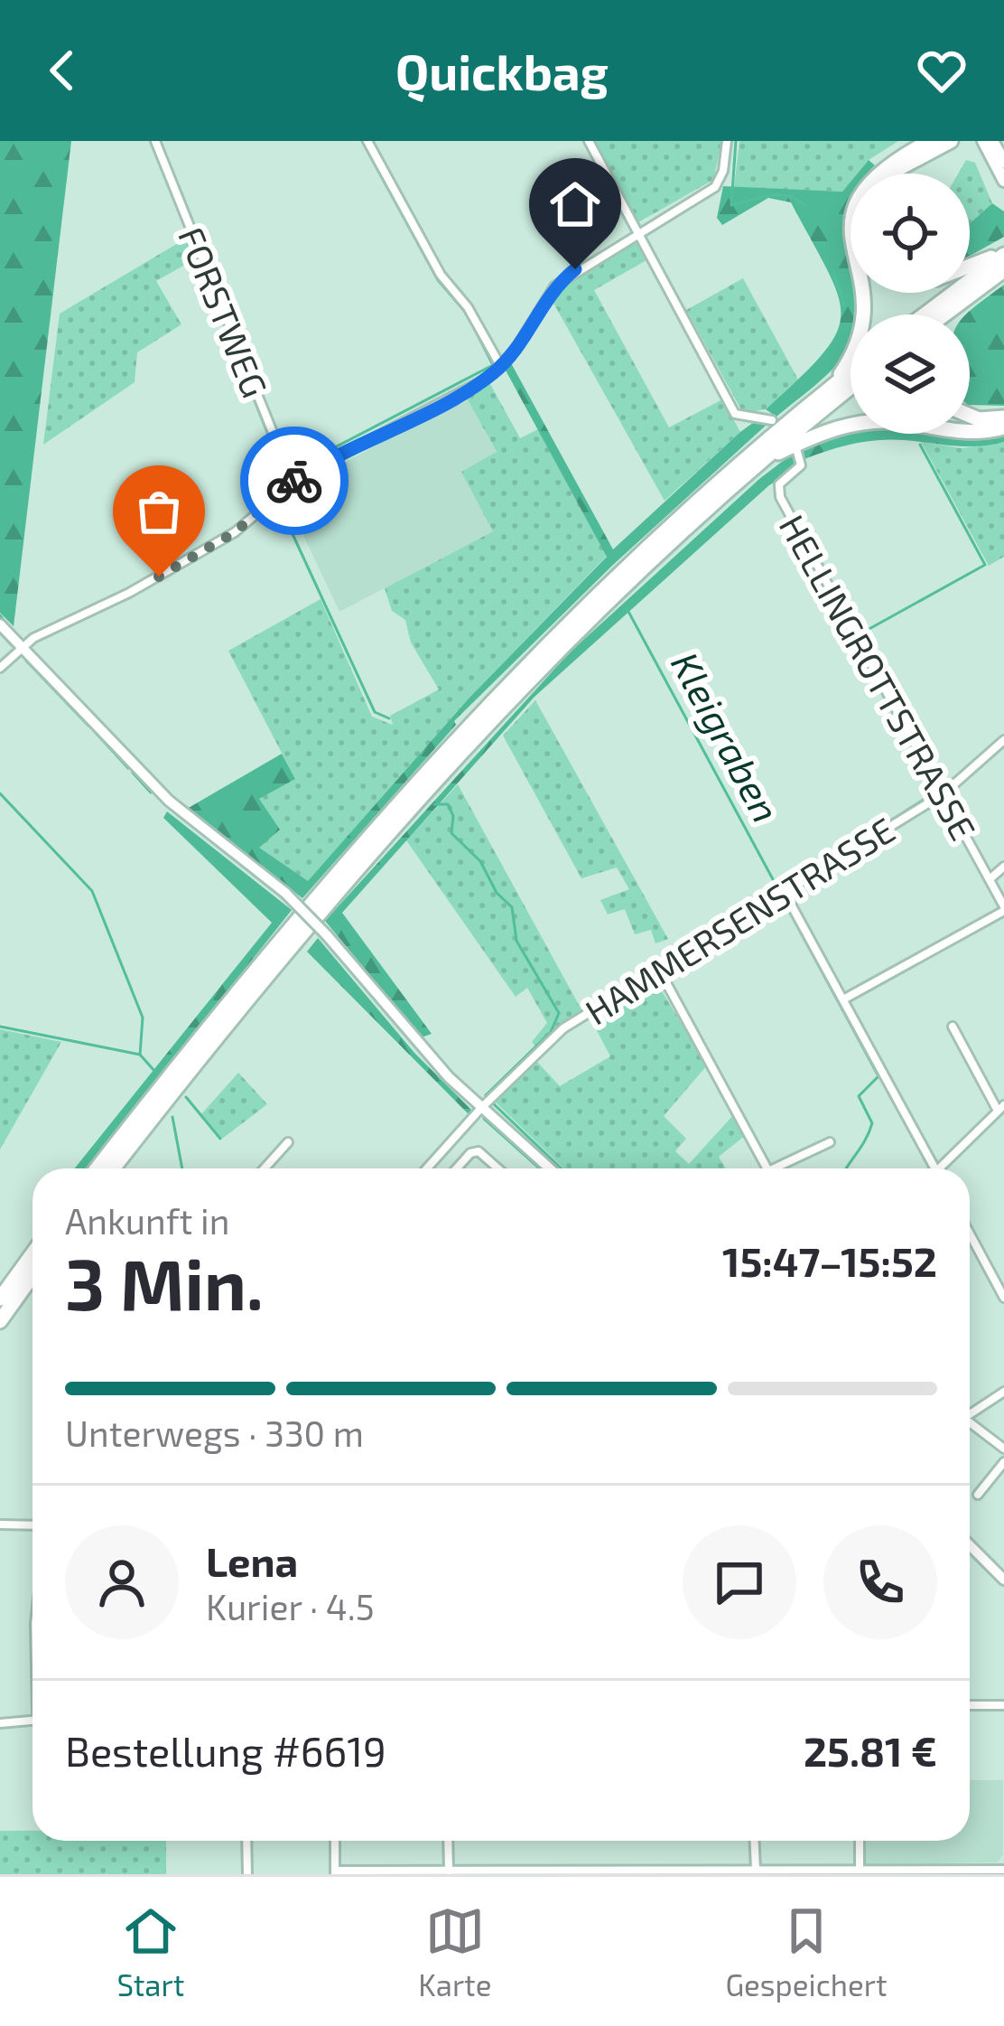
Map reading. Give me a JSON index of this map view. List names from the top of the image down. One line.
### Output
{"streets":{"street":["FORSTWEG","HELLINGROTTSTRASSE","HAMMERSENSTRASSE"]},"crossings":[["HELLINGROTTSTRASSE","HAMMERSENSTRASSE"]],"water":["Kleigraben"],"page":{"header":"Quickbag","heading":["3 Min.","Ankunft in","15:47–15:52"],"panel":["Lena","Kurier · 4.5","Bestellung #6619","25.81 €"],"bar":"Unterwegs · 330 m","tabs":["Start","Karte","Gespeichert"]}}
